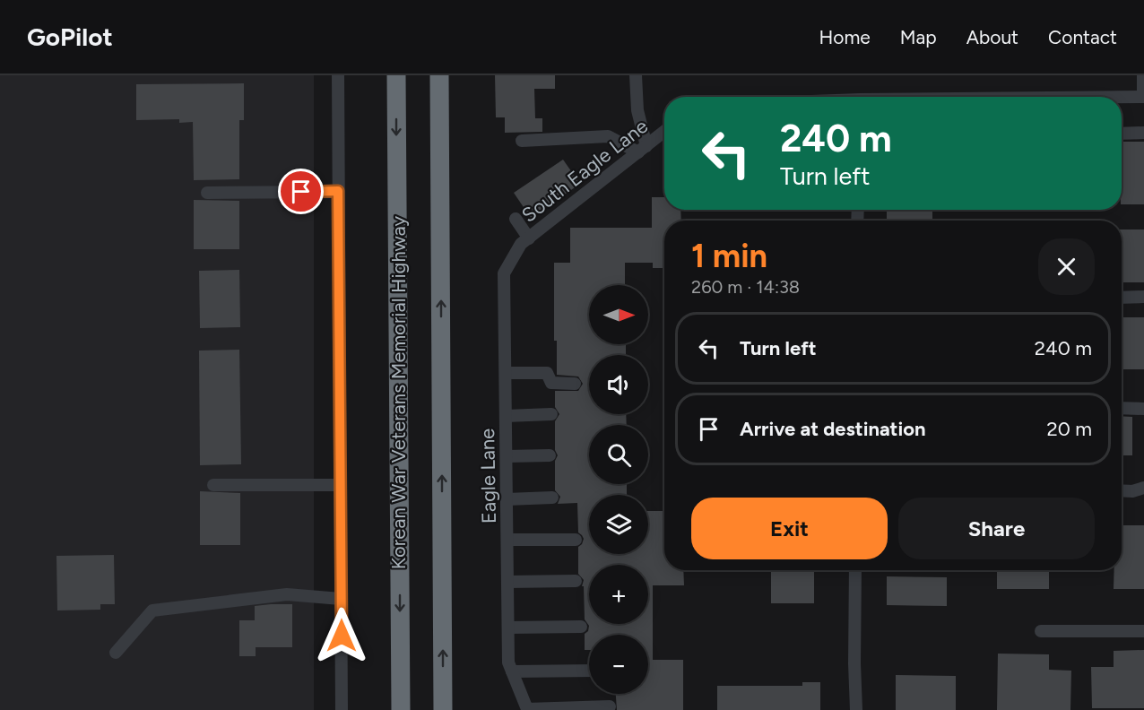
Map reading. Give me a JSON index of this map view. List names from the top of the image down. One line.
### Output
{"streets":{"highway":["Korean War Veterans Memorial Highway"],"street":["South Eagle Lane","Eagle Lane"]},"crossings":[["South Eagle Lane","Eagle Lane"]],"north":"right","page":{"header":"GoPilot","nav":["Home","Map","About","Contact"],"turn":["240 m","Turn left"],"heading":["1 min","260 m · 14:38"],"map_buttons":["+","−"],"list":[{"name":"Turn left","value":"240 m"},{"name":"Arrive at destination","value":"20 m"}],"buttons":["Exit","Share"]}}
